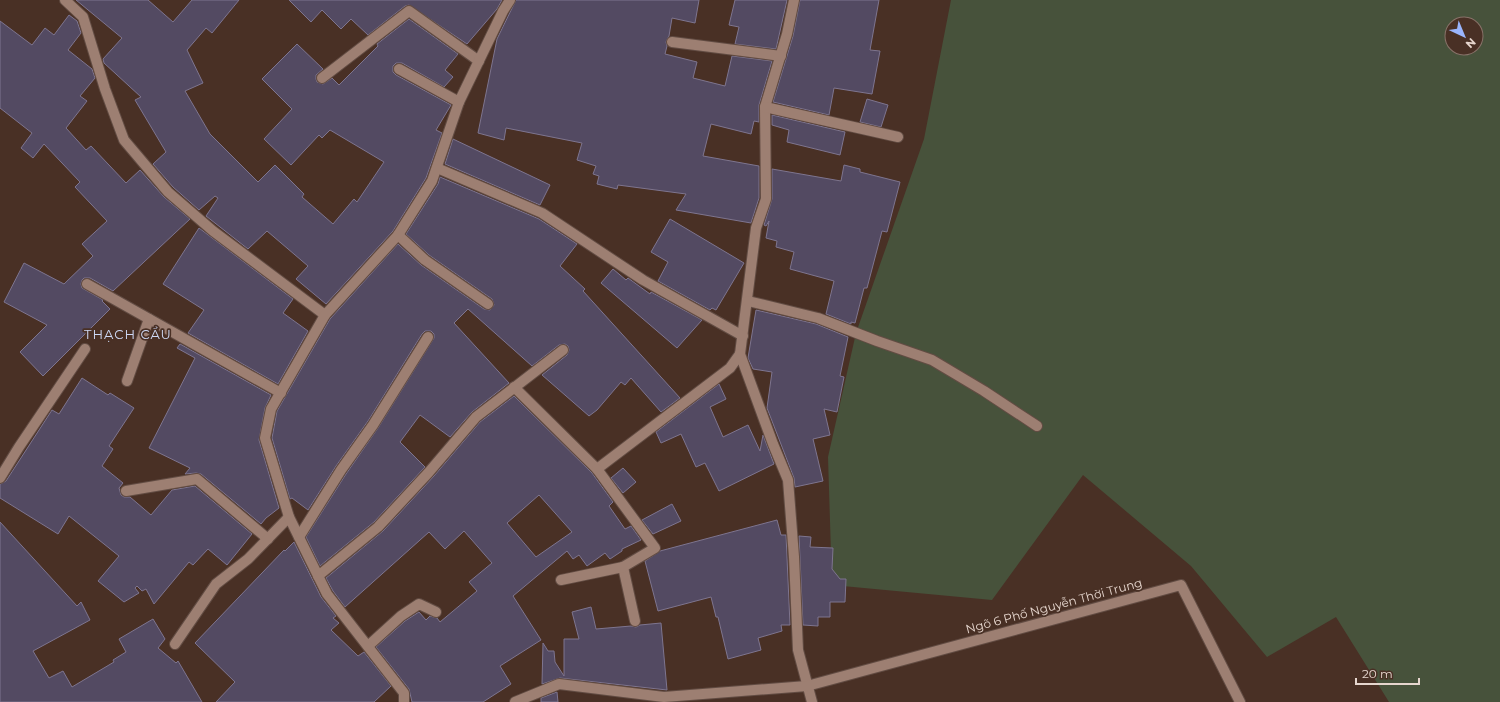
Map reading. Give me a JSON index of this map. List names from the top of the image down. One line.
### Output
{"streets":{"street":["Ngõ 6 Phố Nguyễn Thời Trung"]},"districts":["THẠCH CẦU"],"scale_bar":"20 m","north":"bottom right"}
